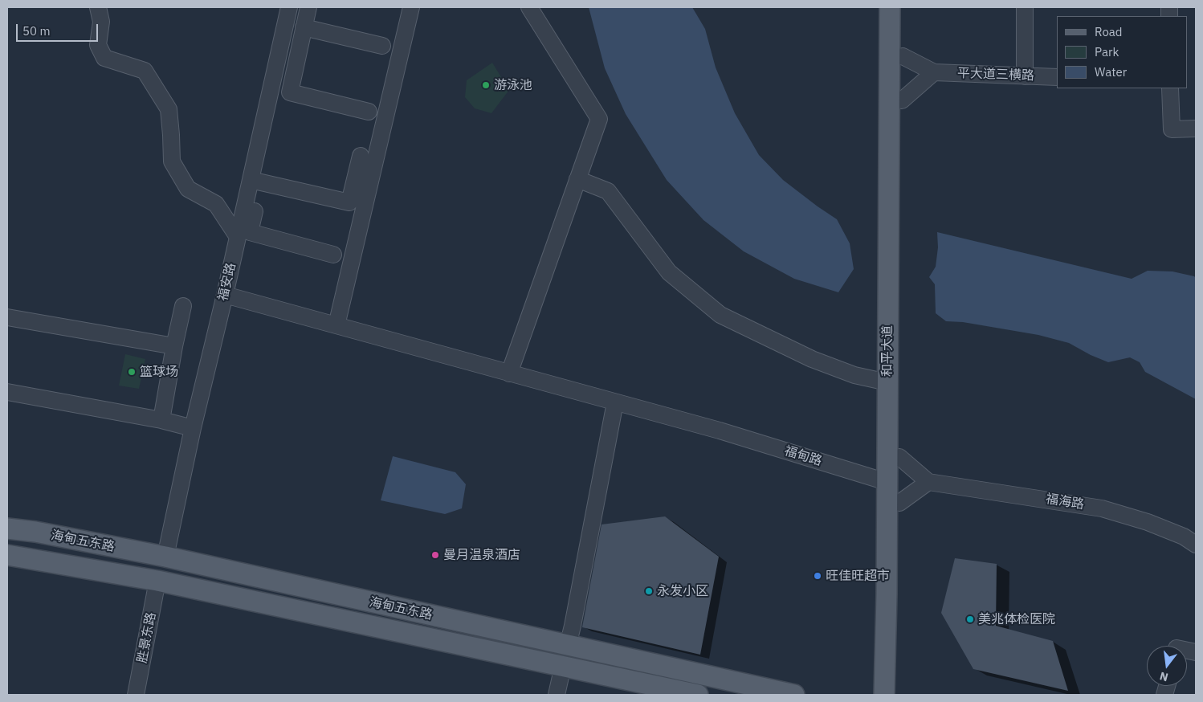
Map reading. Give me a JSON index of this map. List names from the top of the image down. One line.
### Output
{"streets":{"main road":["和平大道","海甸五东路"],"street":["平大道三横路","福安路","福甸路","福海路","胜景东路"]},"crossings":[["福安路","福甸路"],["福安路","海甸五东路"],["和平大道","福甸路"],["海甸五东路","胜景东路"]],"places":["游泳池","篮球场","曼月温泉酒店","旺佳旺超市","永发小区","美兆体检医院"],"legend":["Road","Park","Water"],"scale_bar":"50 m","north":"bottom"}
